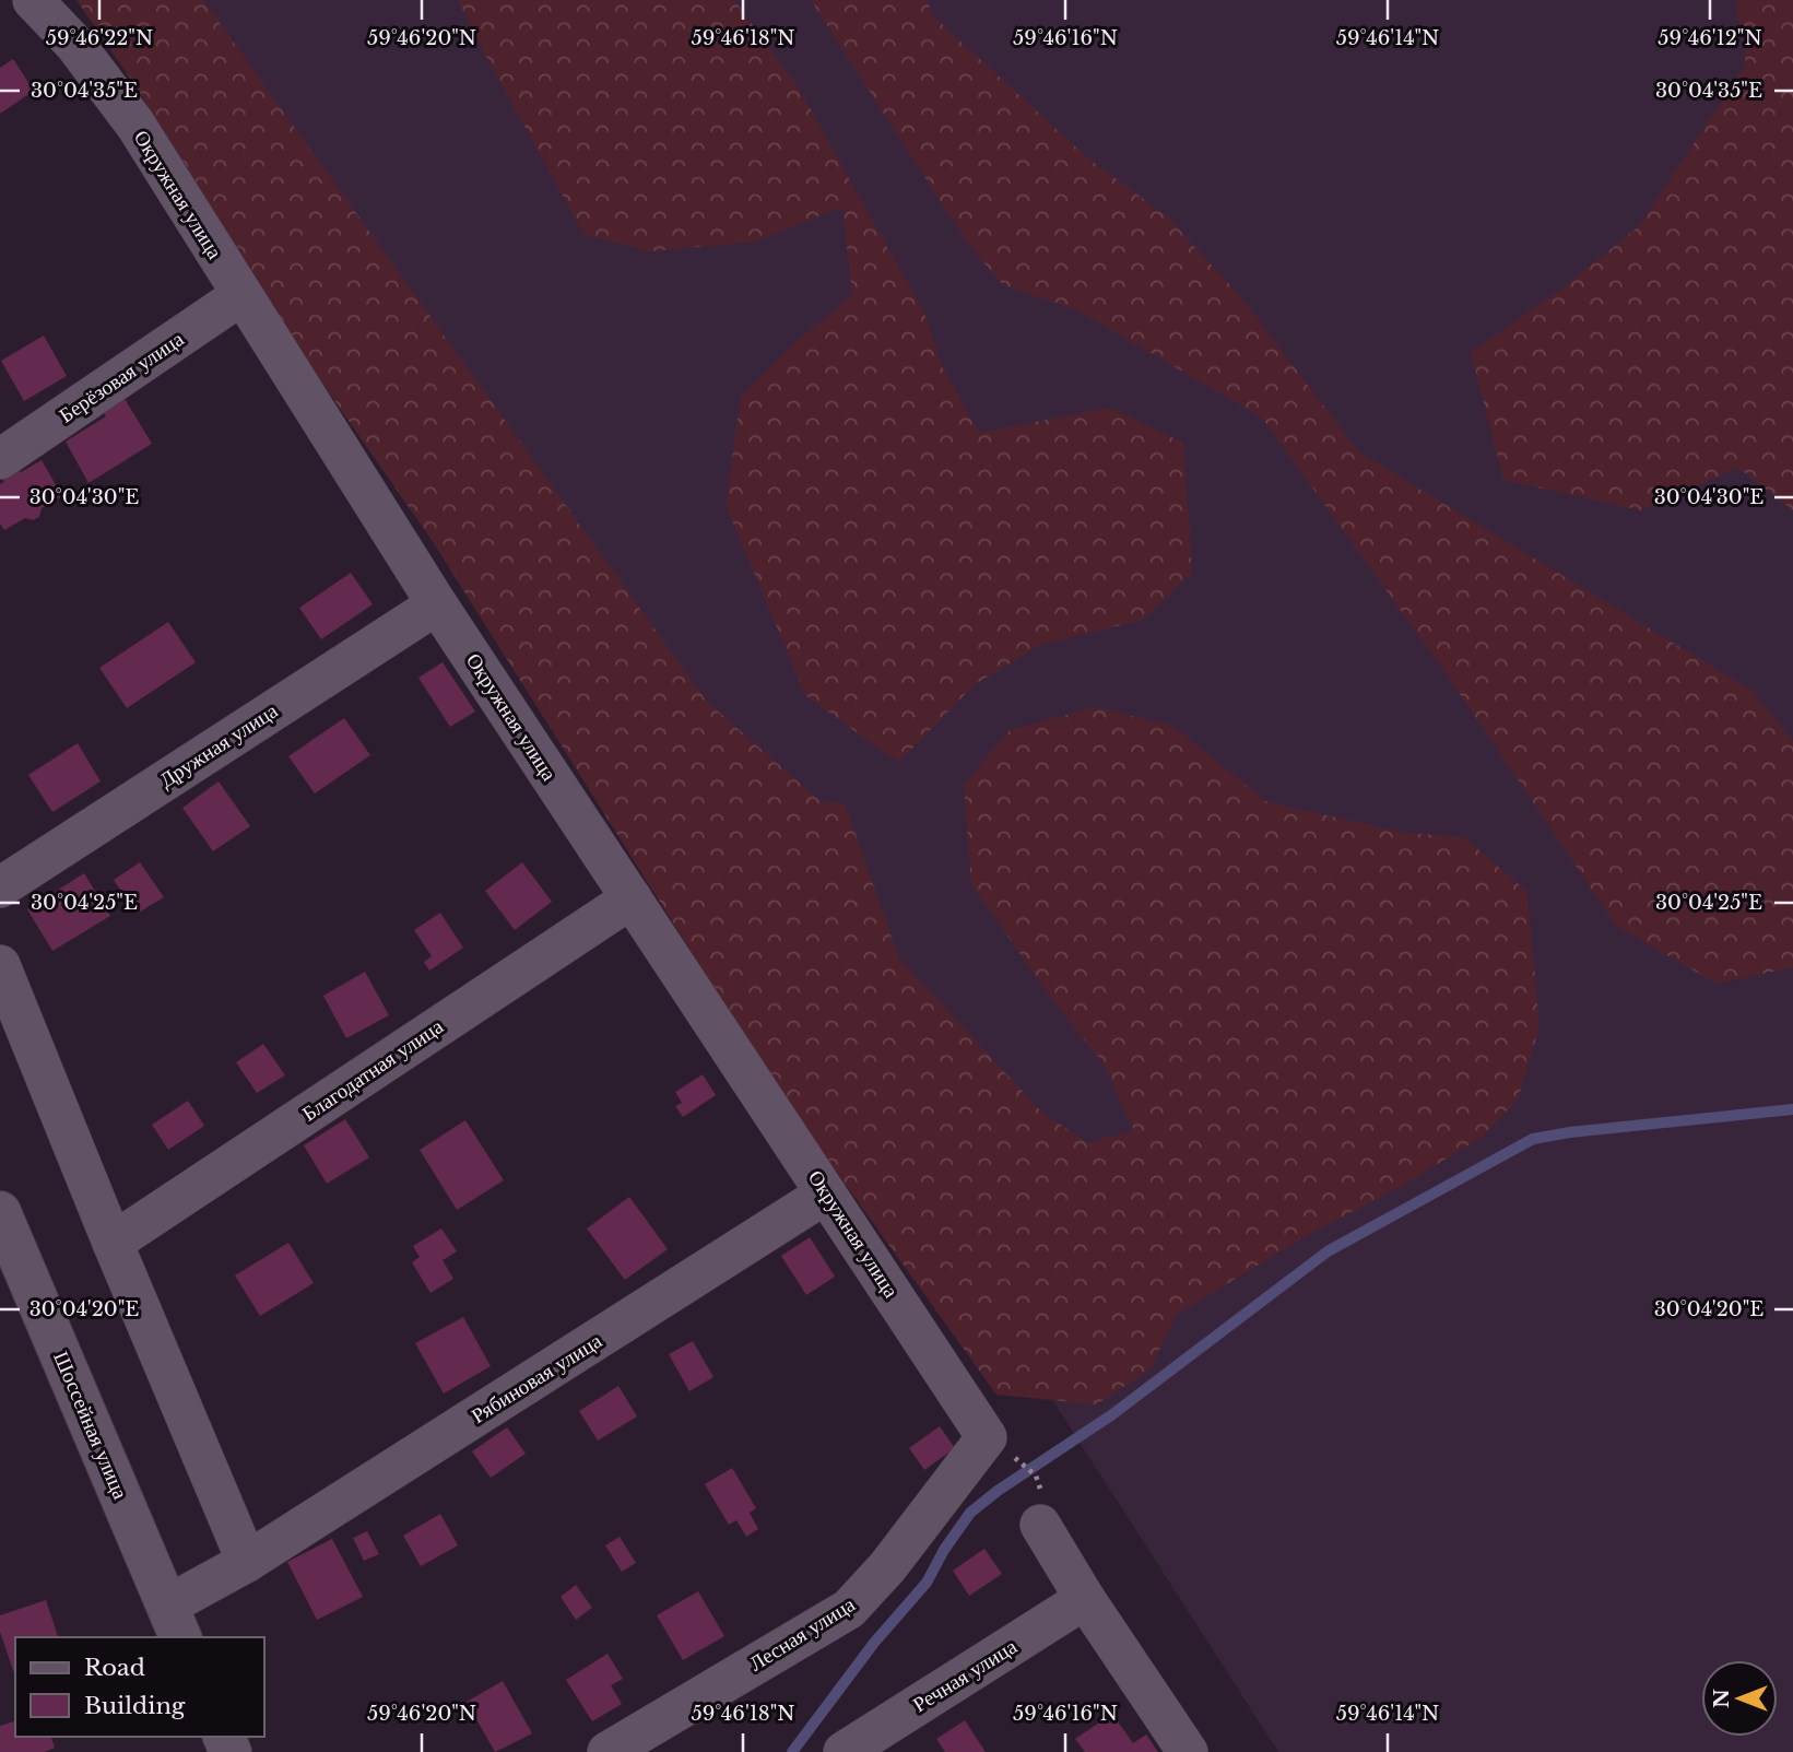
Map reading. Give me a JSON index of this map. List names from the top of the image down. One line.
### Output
{"streets":{"main road":["Шоссейная улица"],"street":["Окружная улица","Берёзовая улица","Дружная улица","Благодатная улица","Рябиновая улица","Лесная улица","Речная улица"]},"crossings":[["Окружная улица","Берёзовая улица"],["Окружная улица","Дружная улица"],["Окружная улица","Благодатная улица"],["Окружная улица","Рябиновая улица"],["Окружная улица","Лесная улица"],["Рябиновая улица","Шоссейная улица"]],"legend":["Road","Building"],"north":"left","coordinates":["59°46'22\"N","59°46'20\"N","59°46'18\"N","59°46'16\"N","59°46'14\"N","59°46'12\"N","30°04'35\"E","30°04'30\"E","30°04'25\"E","30°04'20\"E"]}
